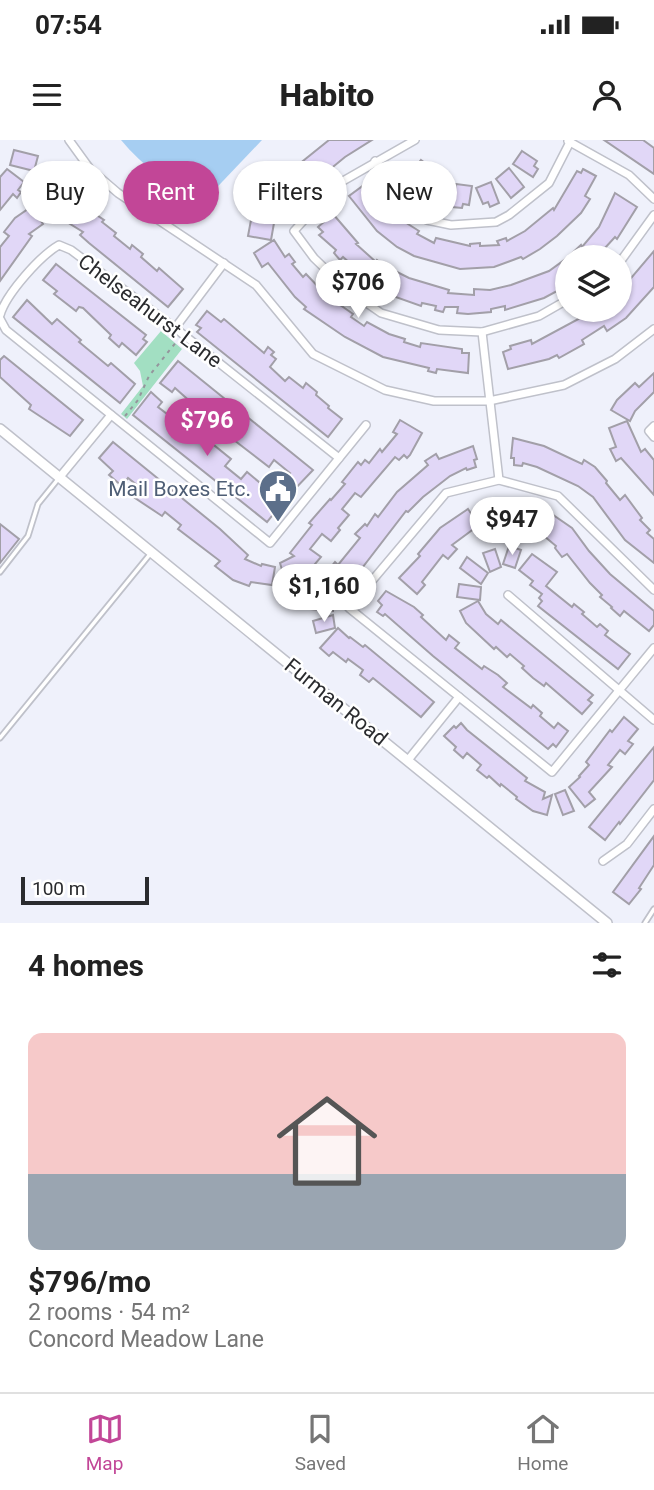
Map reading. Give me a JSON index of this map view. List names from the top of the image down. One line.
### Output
{"streets":{"street":["Chelseahurst Lane","Furman Road"]},"places":{"public building":["Mail Boxes Etc."]},"scale_bar":"100 m","page":{"status":"07:54","header":"Habito","chip":["Buy","Rent","Filters","New"],"price":["$706","$796","$947","$1,160"],"scale":"100 m","heading":"4 homes","list":[{"name":"$796/mo","note":"2 rooms · 54 m² · Concord Meadow Lane"}],"tabs":["Map","Saved","Home"]}}
